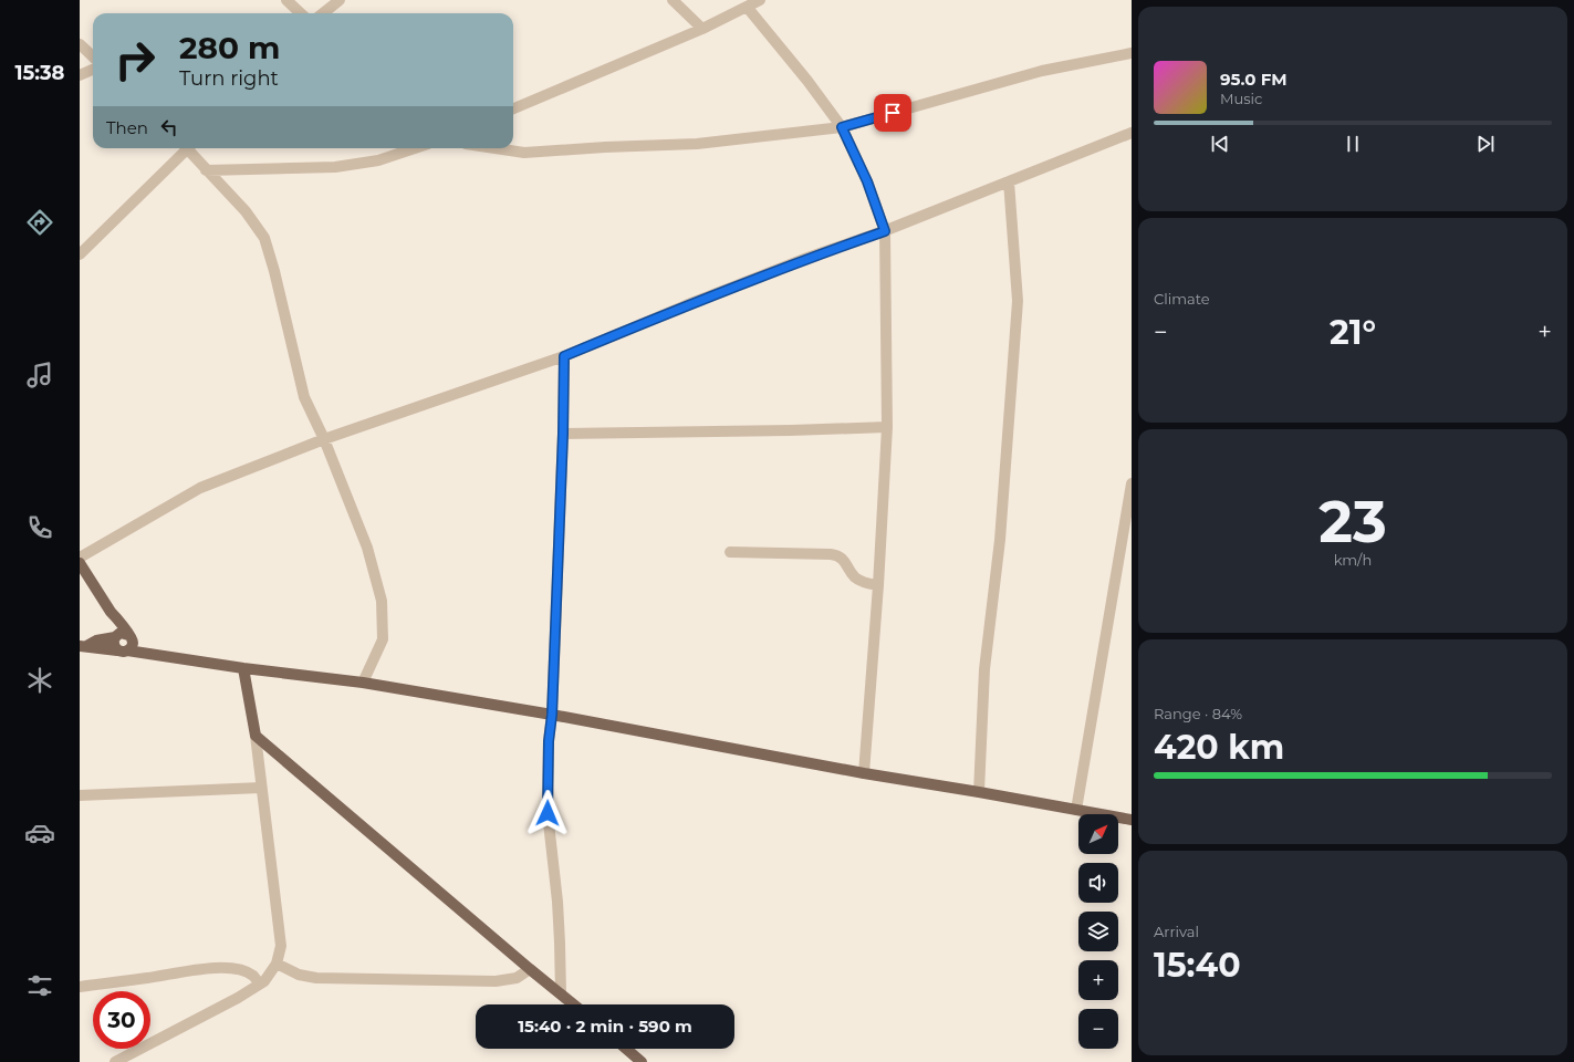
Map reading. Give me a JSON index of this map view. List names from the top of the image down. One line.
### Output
{"north":"top right","page":{"tabs":"15:38","turn":["280 m","Turn right"],"song":["95.0 FM","Music"],"then":"Then","tile":["Climate",["23","km/h"],["Range · 84%","420 km"],["Arrival","15:40"]],"heat":["−","21°","+"],"map_buttons":["+","−"],"limit":"30","trip":"15:40 · 2 min · 590 m"}}
